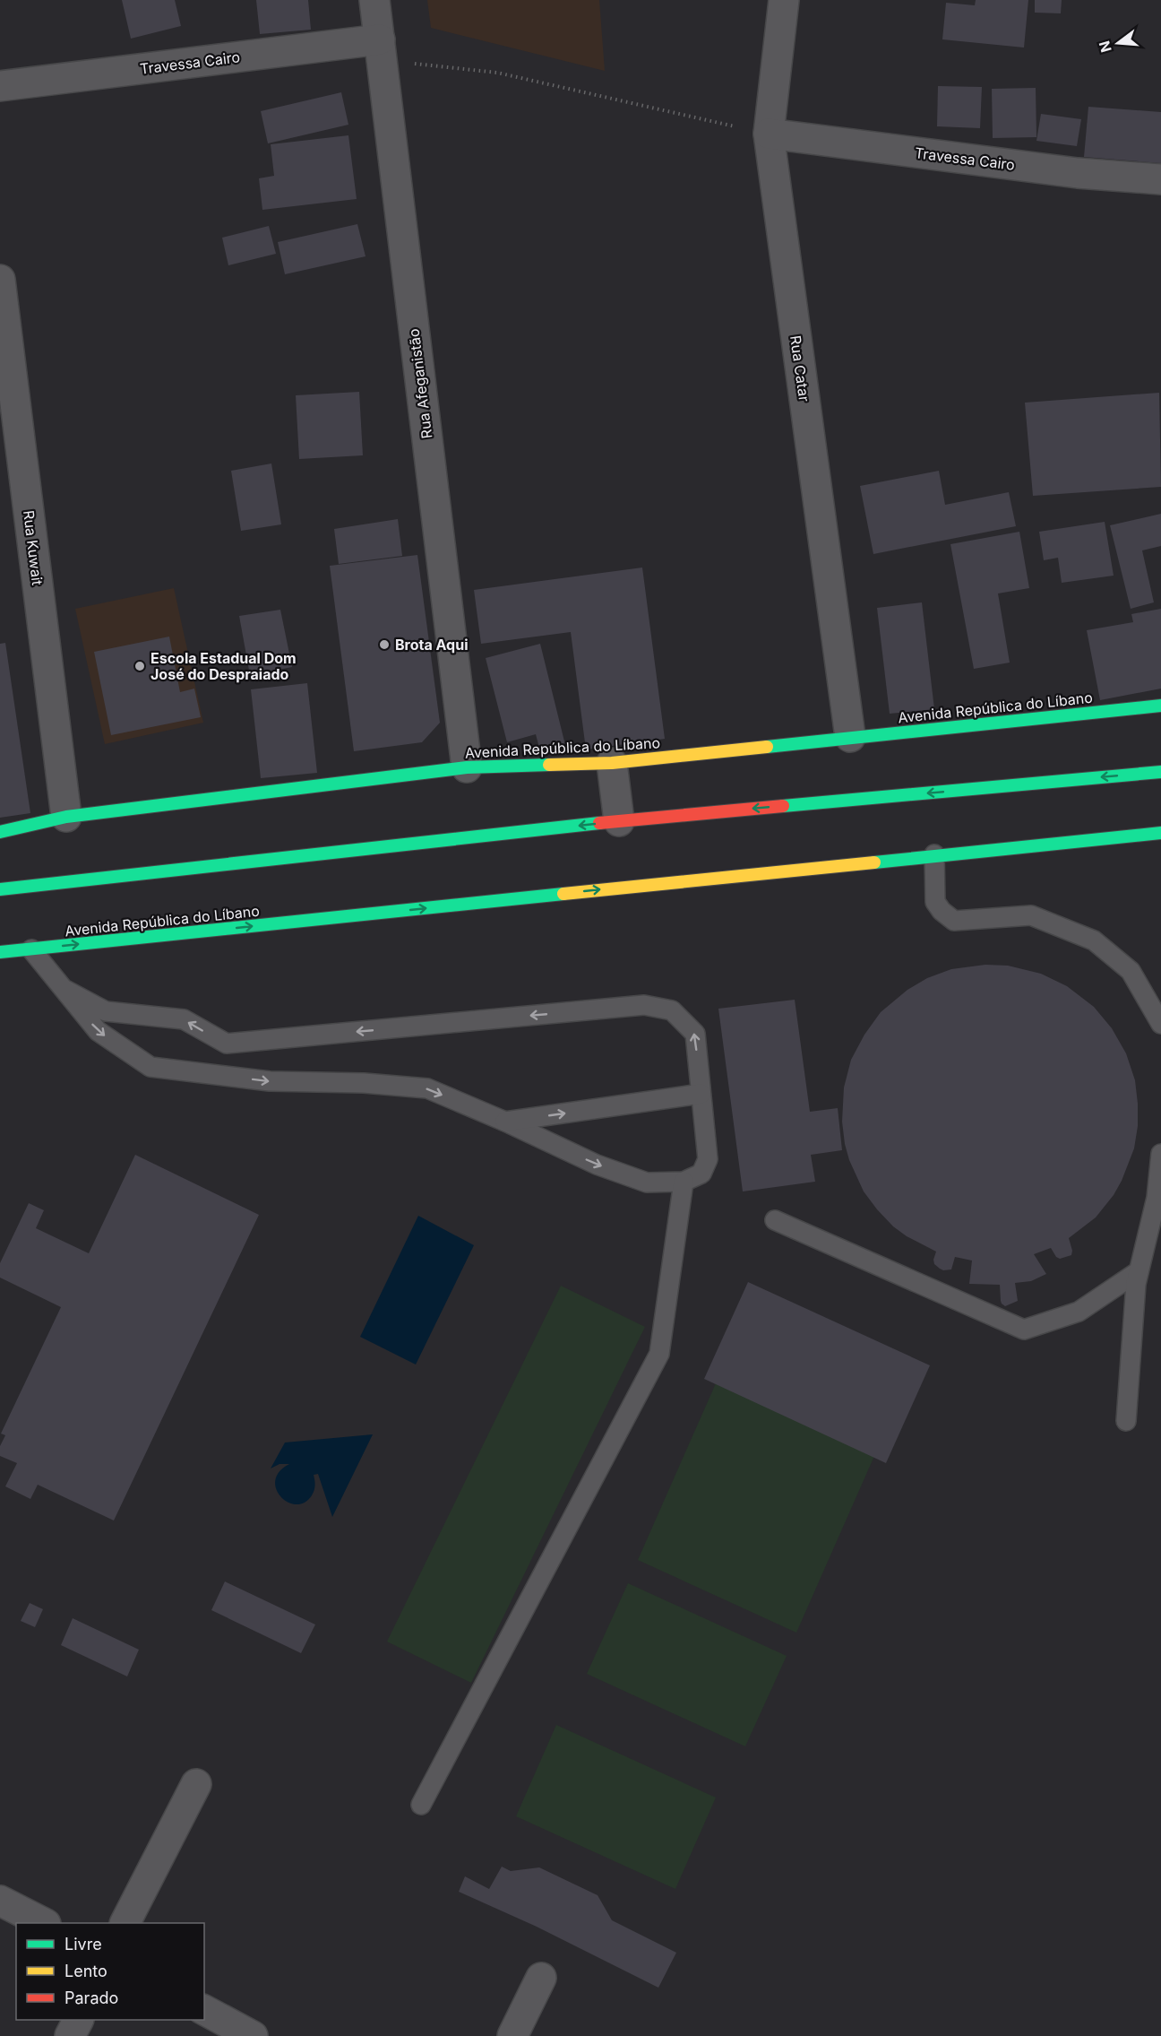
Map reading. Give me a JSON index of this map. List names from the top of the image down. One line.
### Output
{"streets":{"main road":["Avenida República do Líbano"],"street":["Travessa Cairo","Rua Catar","Rua Afeganistão","Rua Kuwait"]},"crossings":[["Travessa Cairo","Rua Catar"],["Travessa Cairo","Rua Afeganistão"],["Rua Catar","Avenida República do Líbano"],["Rua Afeganistão","Avenida República do Líbano"],["Rua Kuwait","Avenida República do Líbano"]],"places":["Brota Aqui","Escola Estadual Dom José do Despraiado"],"legend":["Livre","Lento","Parado"],"north":"left"}
